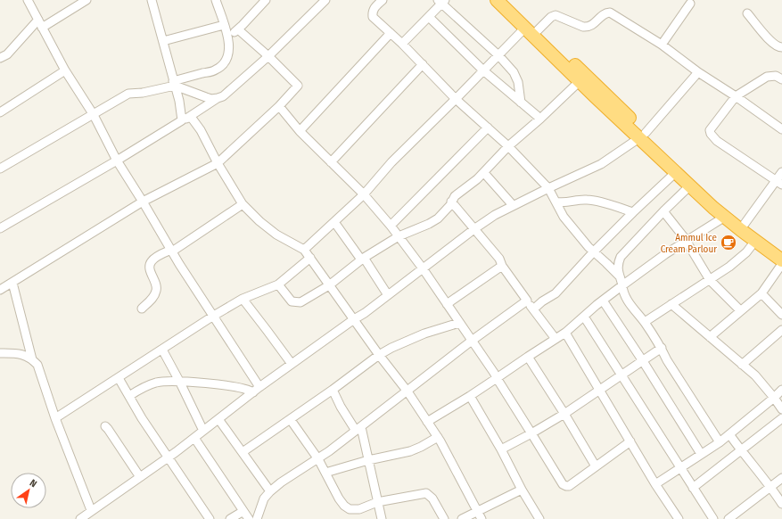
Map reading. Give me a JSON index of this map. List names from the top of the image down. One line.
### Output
{"places":{"cafe":["Ammul Ice Cream Parlour"]},"north":"top right"}
